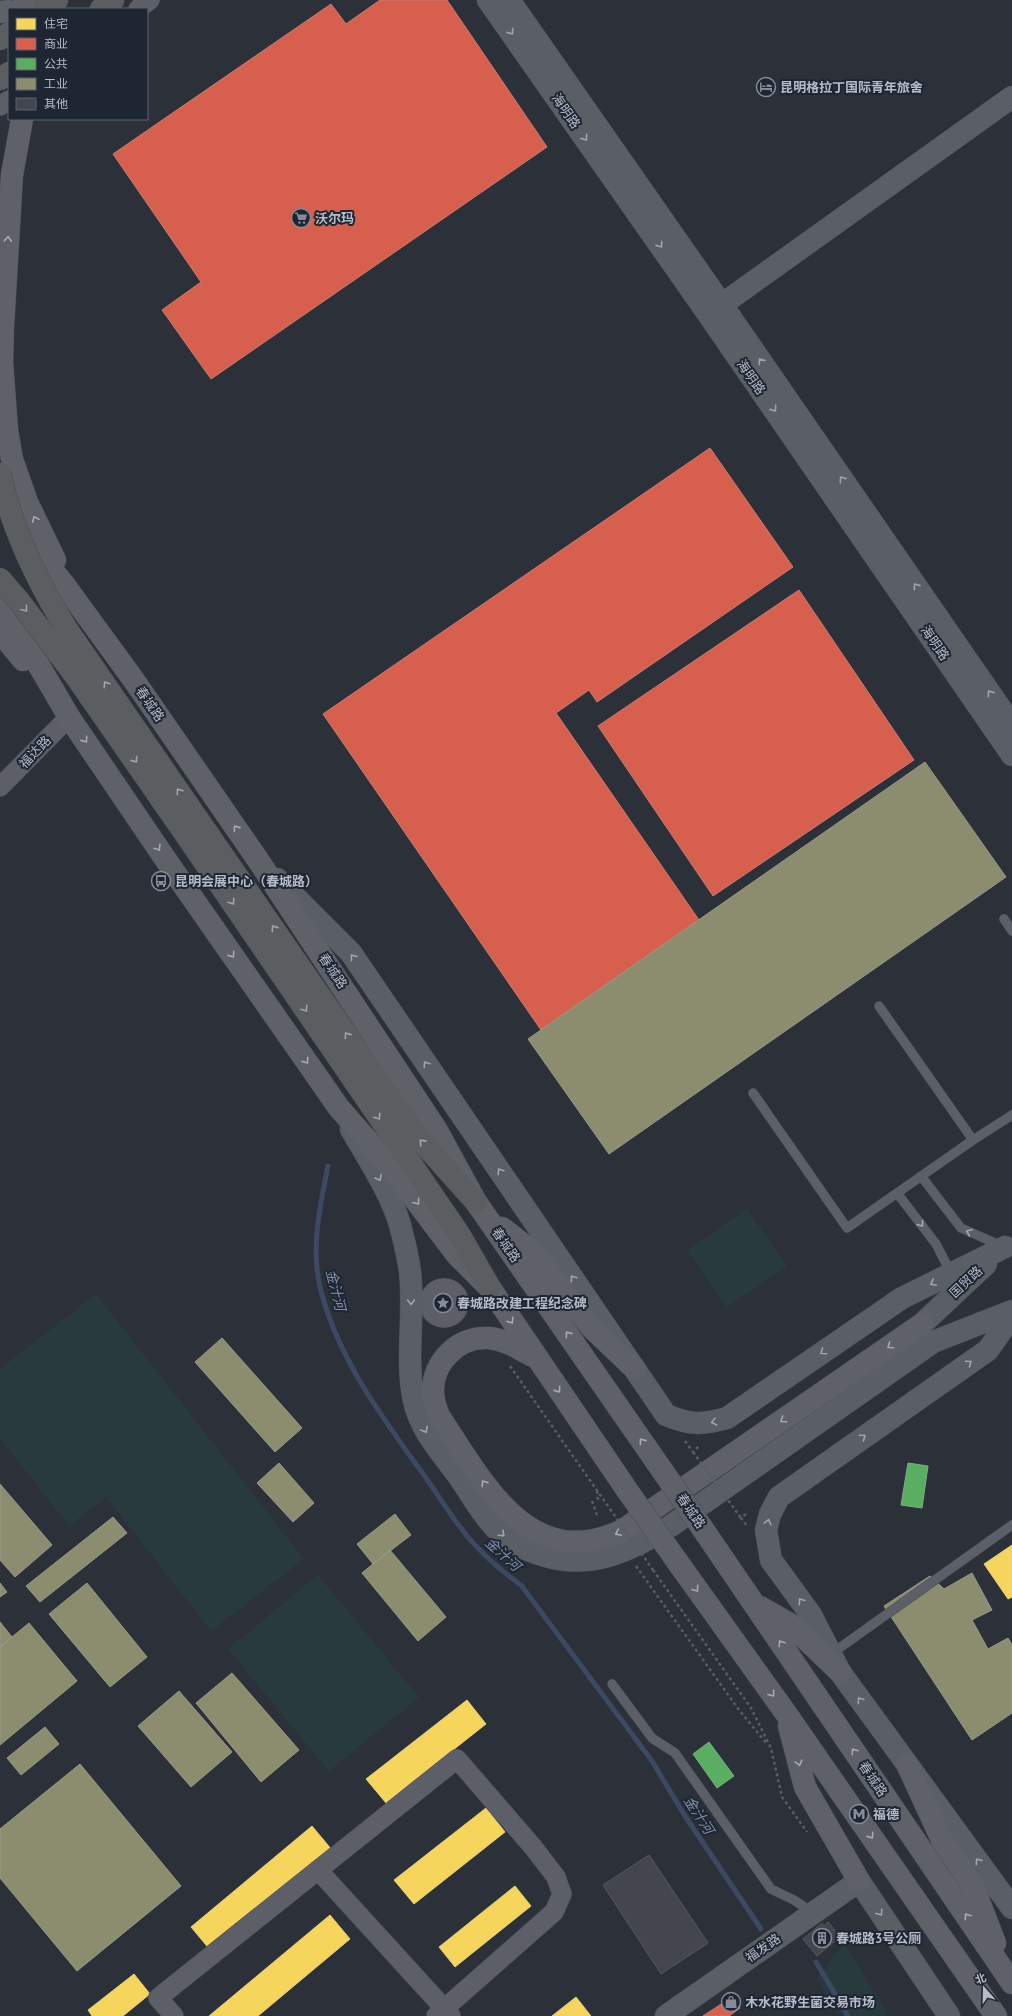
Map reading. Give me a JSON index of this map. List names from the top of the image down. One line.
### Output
{"streets":{"main road":["海明路","春城路","国贸路","福发路"],"street":["福达路"]},"water":["金汁河"],"places":{"hotel":["昆明格拉丁国际青年旅舍"],"supermarket":["沃尔玛"],"bus stop":["昆明会展中心（春城路）"],"place":["春城路改建工程纪念碑"],"metro station":["福德"],"building":["春城路3号公厕"],"shop":["木水花野生菌交易市场"]},"legend":["住宅","商业","公共","工业","其他"],"north":"top"}
